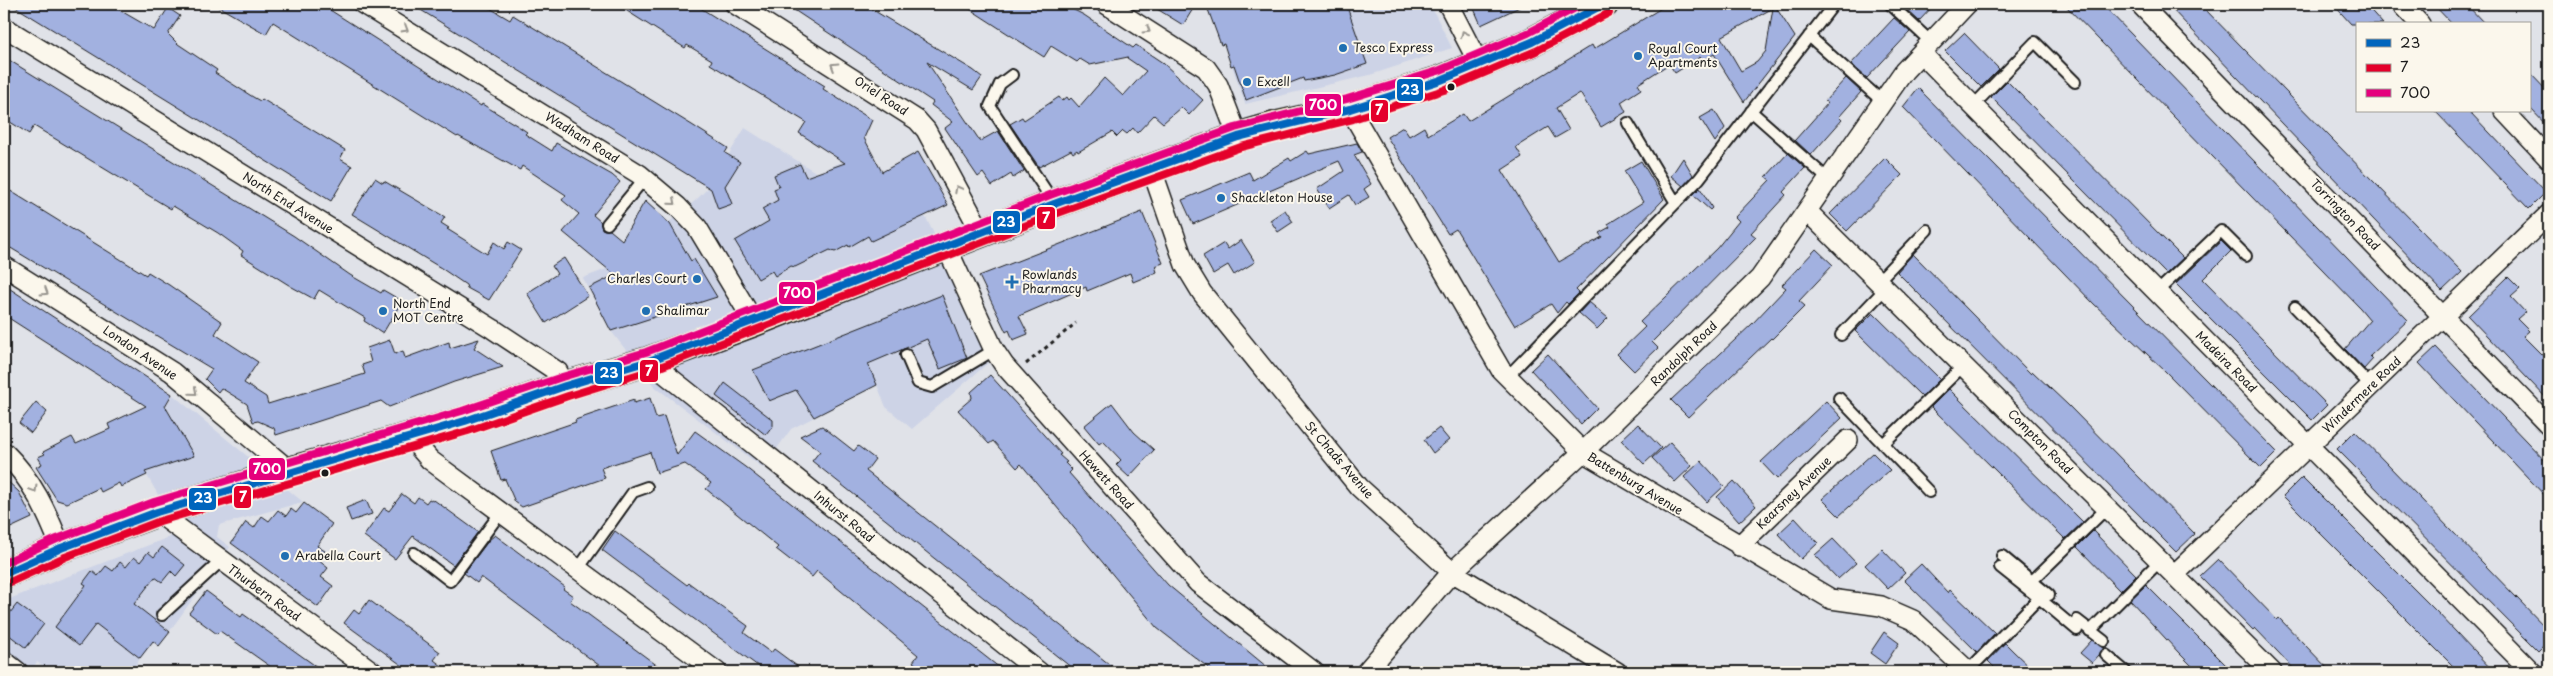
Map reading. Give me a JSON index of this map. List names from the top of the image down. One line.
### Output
{"streets":{"street":["Oriel Road","Wadham Road","North End Avenue","Torrington Road","London Avenue","Randolph Road","Madeira Road","Windermere Road","Compton Road","St Chads Avenue","Hewett Road","Battenburg Avenue","Kearsney Avenue","Inhurst Road","Thurbern Road"]},"crossings":[["Torrington Road","Windermere Road"],["Randolph Road","Madeira Road"],["Randolph Road","Compton Road"],["Randolph Road","St Chads Avenue"],["Randolph Road","Battenburg Avenue"],["Madeira Road","Windermere Road"],["Windermere Road","Compton Road"],["Battenburg Avenue","Kearsney Avenue"]],"one_way":["Oriel Road","Wadham Road","London Avenue"],"places":{"other":["Tesco Express","Royal Court Apartments","Excell","Shackleton House","Charles Court","North End MOT Centre","Shalimar","Arabella Court"],"health":["Rowlands Pharmacy"]},"lines":["transit line 23","transit line 700","transit line 7"],"legend":["23","7","700"]}
